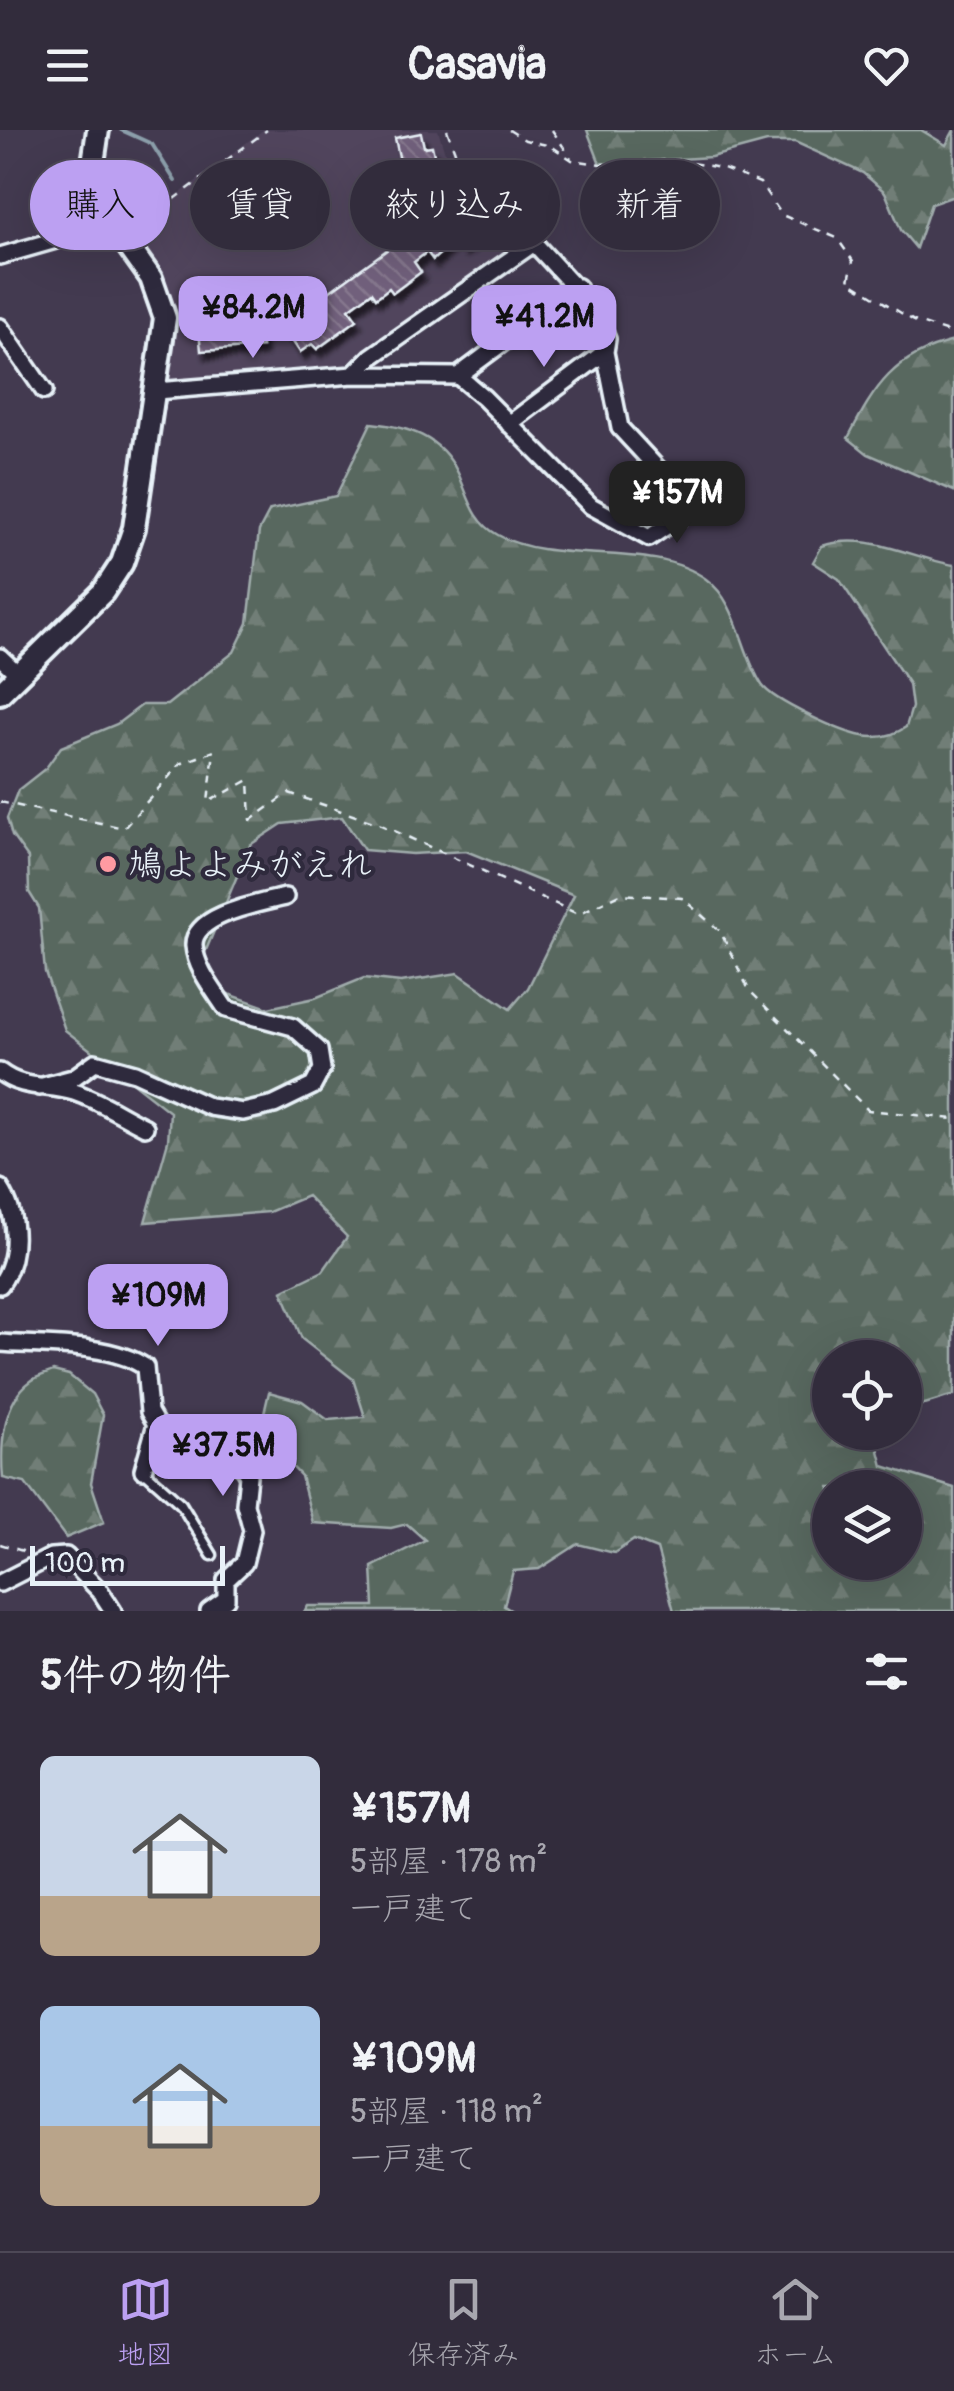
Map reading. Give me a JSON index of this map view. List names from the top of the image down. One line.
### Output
{"places":["鳩よよみがえれ"],"scale_bar":"100 m","page":{"header":"Casavia","chip":["購入","賃貸","絞り込み","新着"],"price":["¥84.2M","¥41.2M","¥157M","¥109M","¥37.5M"],"scale":"100 m","heading":"5件の物件","list":[{"name":"¥157M","note":"5部屋 · 178 m² · 一戸建て"},{"name":"¥109M","note":"5部屋 · 118 m² · 一戸建て"}],"tabs":["地図","保存済み","ホーム"]}}
